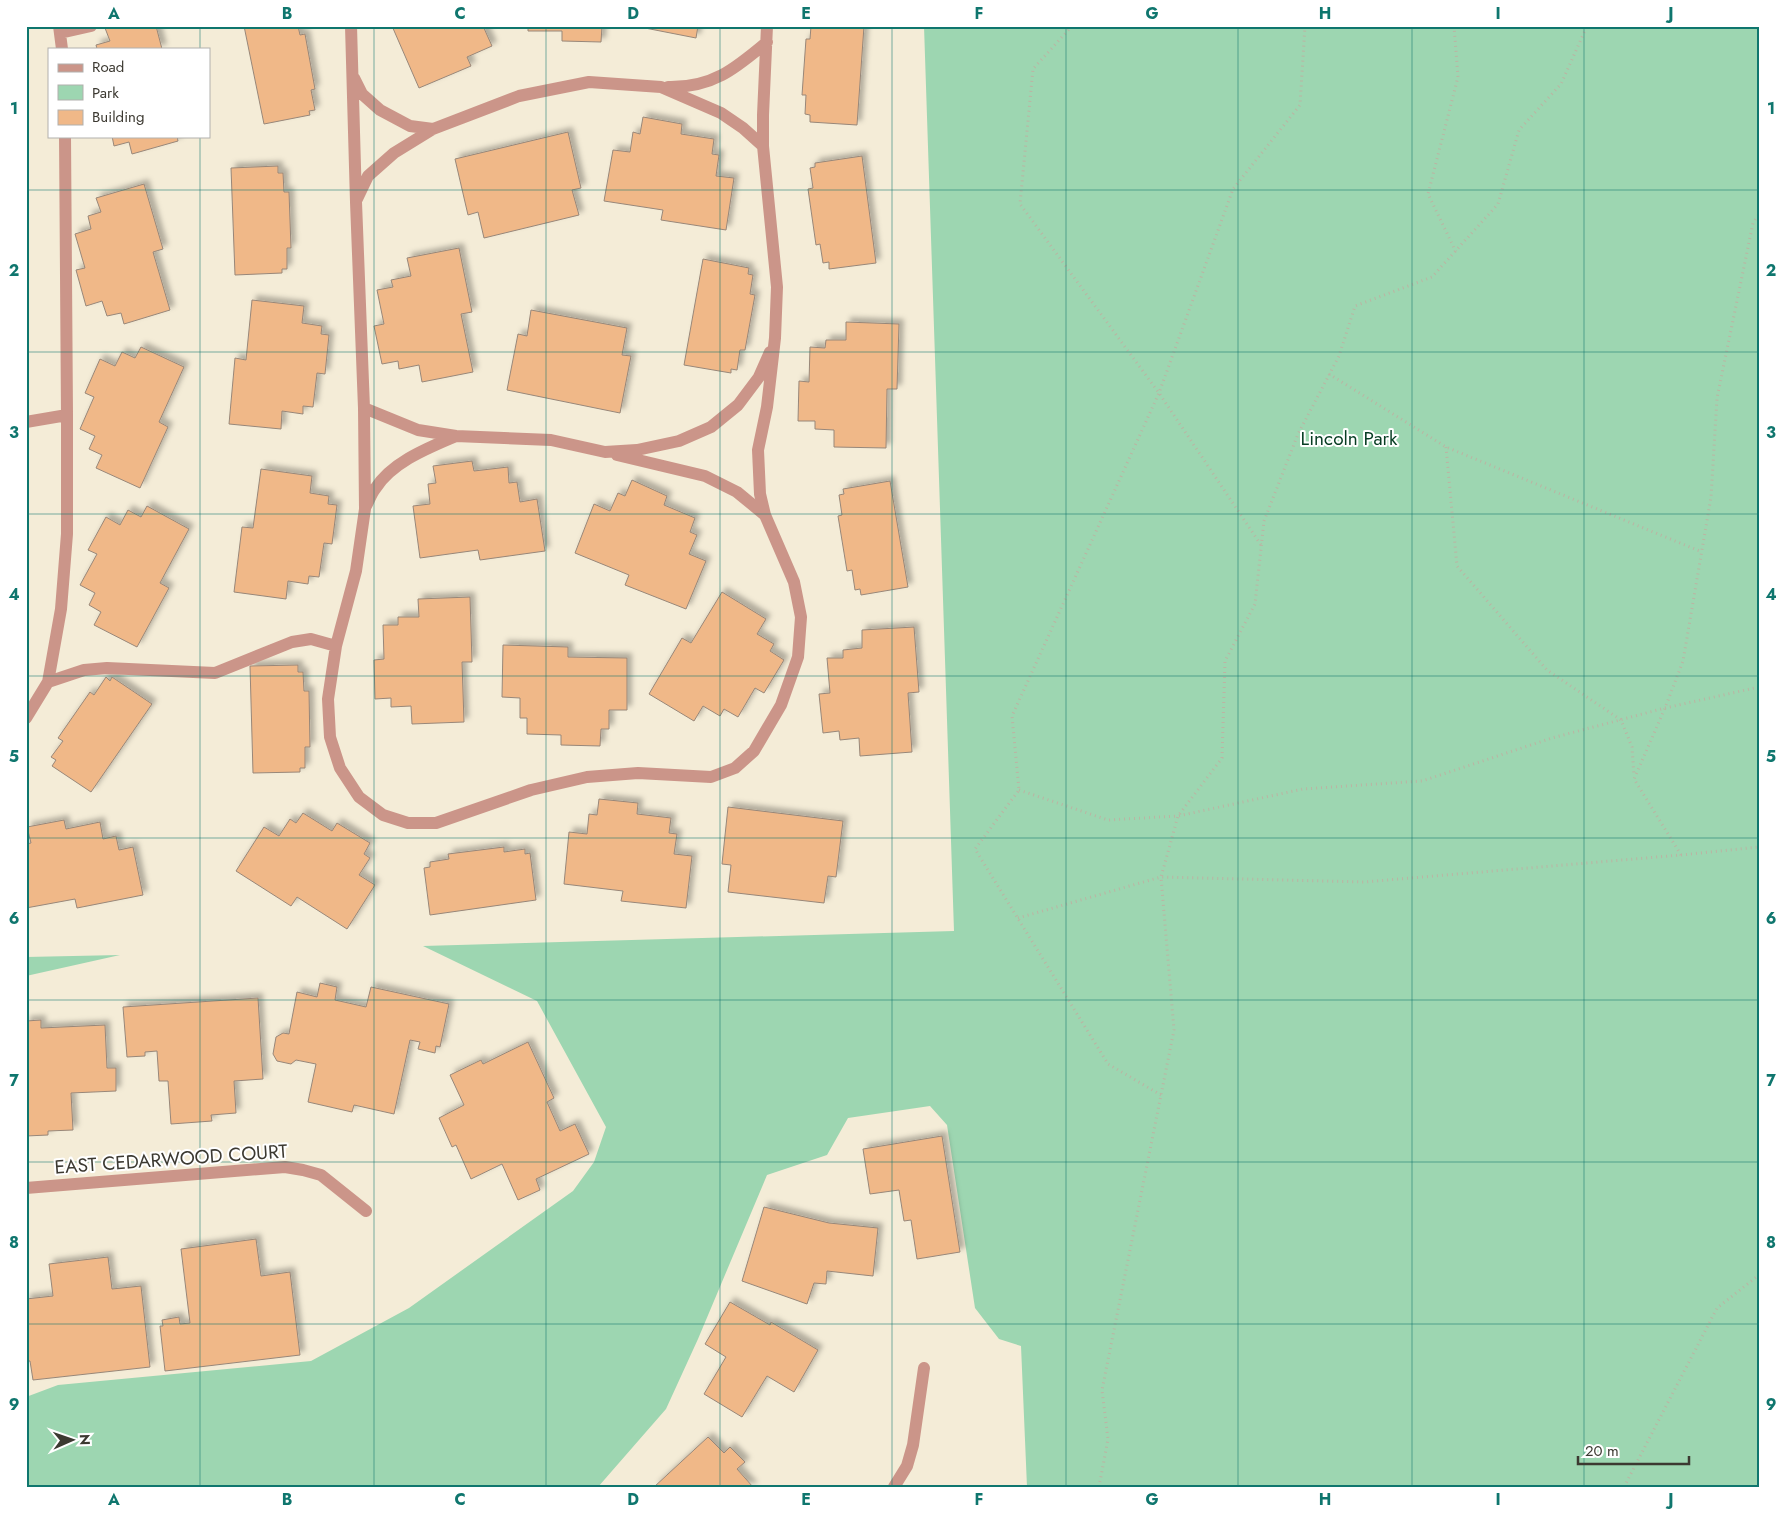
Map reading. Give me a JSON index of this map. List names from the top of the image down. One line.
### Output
{"streets":{"street":["EAST CEDARWOOD COURT"]},"parks":["Lincoln Park"],"legend":["Road","Park","Building"],"scale_bar":"20 m","north":"right","grid":{"columns":["A","B","C","D","E","F","G","H","I","J"],"rows":["1","2","3","4","5","6","7","8","9"]}}
